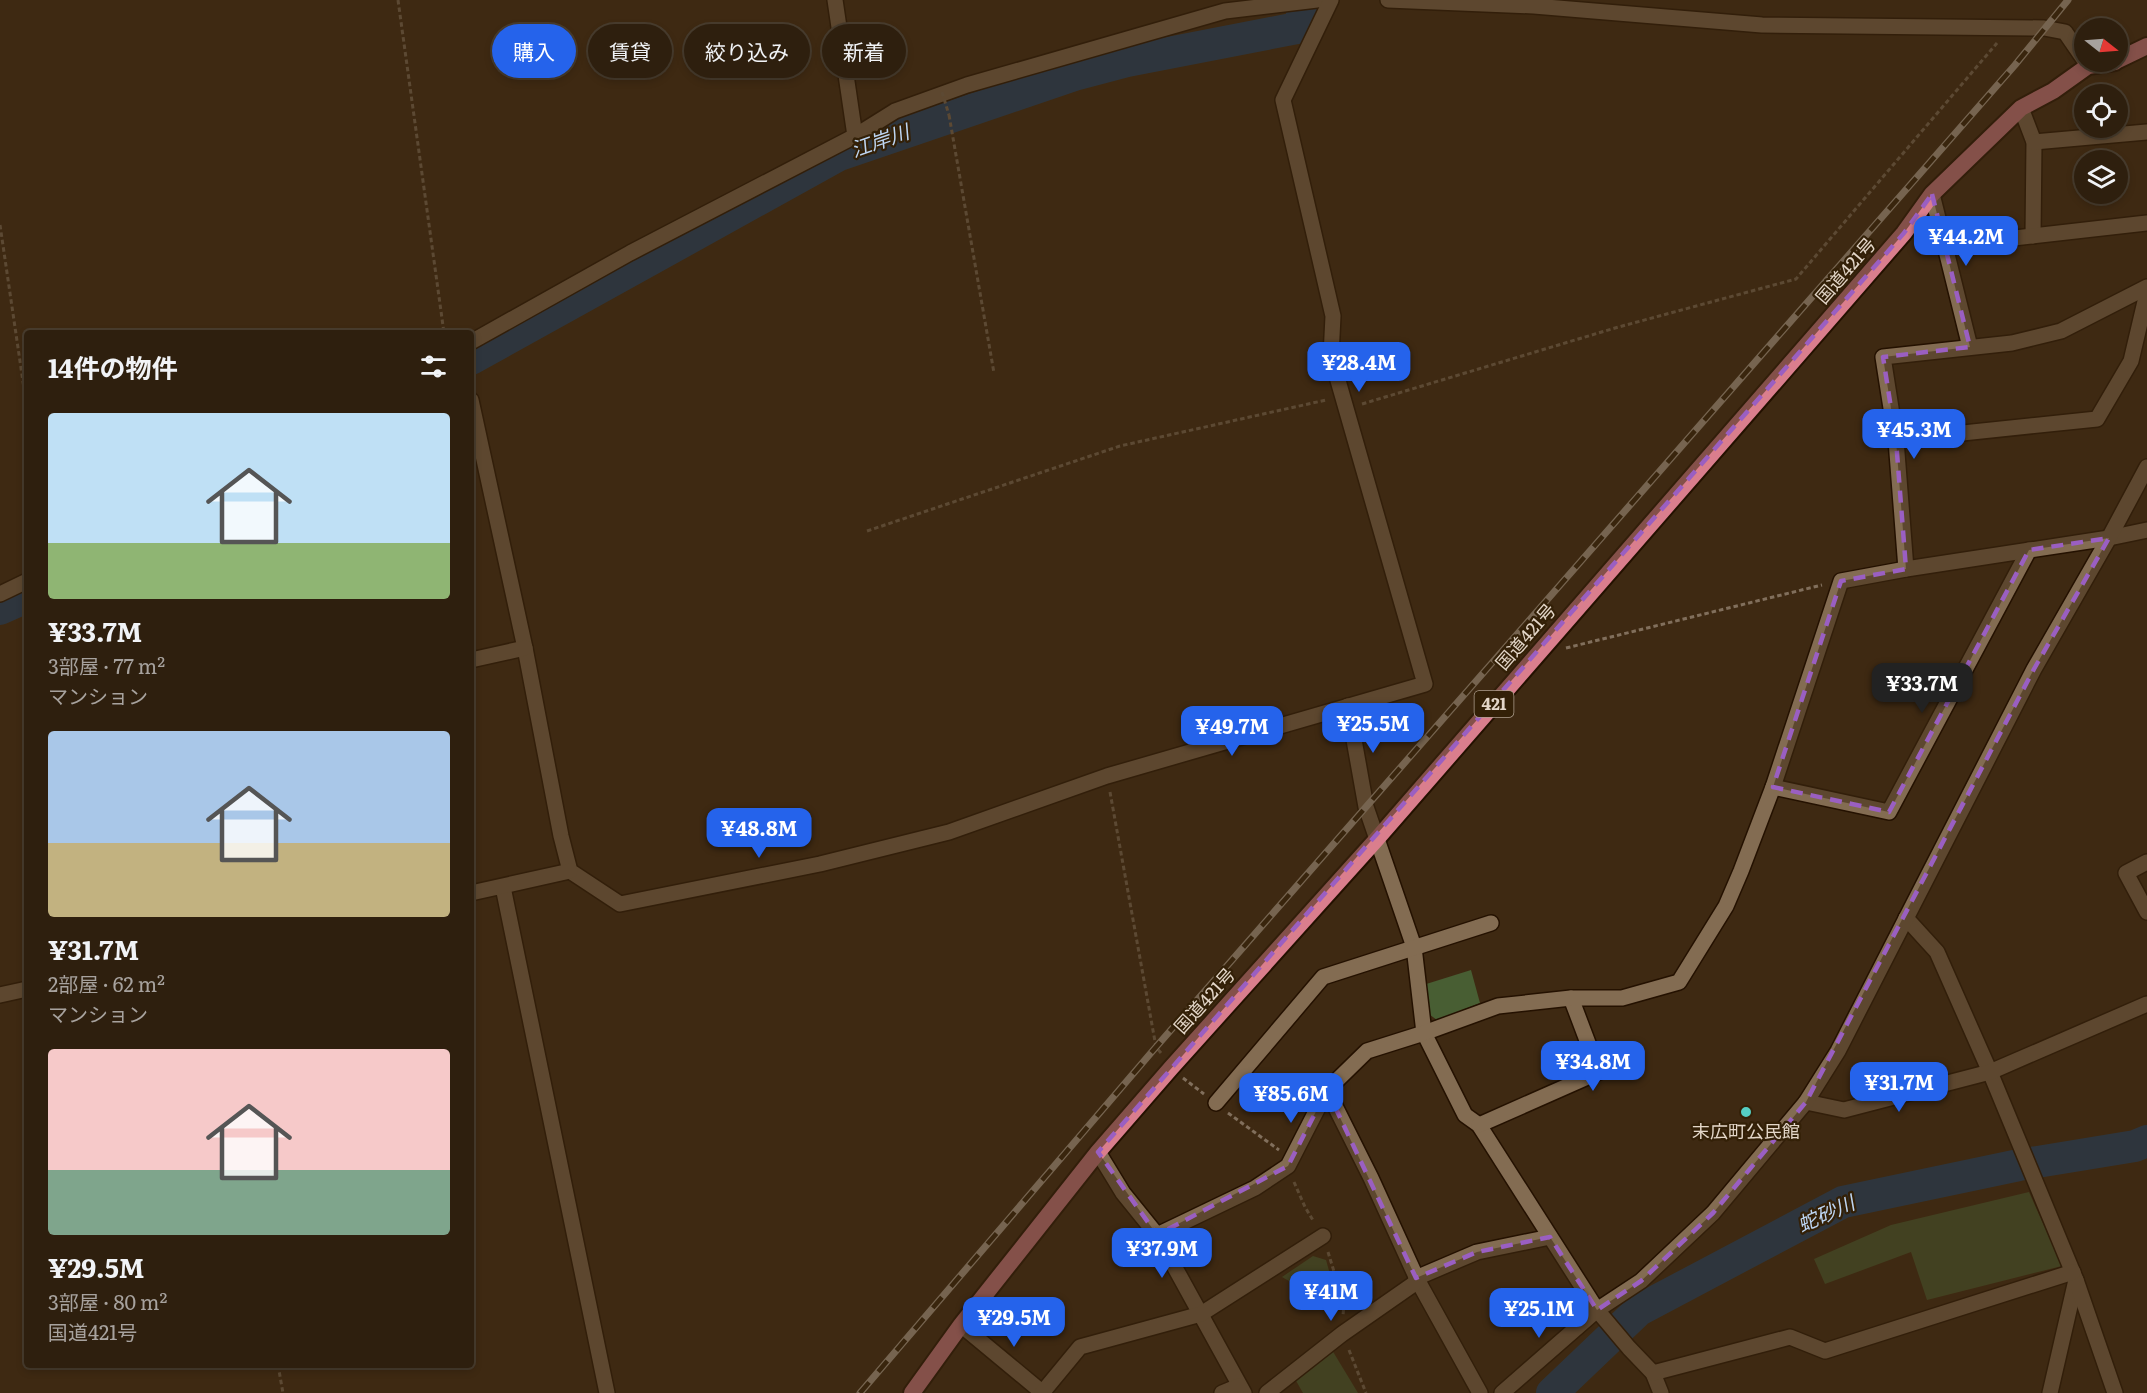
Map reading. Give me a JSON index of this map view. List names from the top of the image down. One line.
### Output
{"streets":{"highway":["国道421号","421"]},"water":["江岸川","蛇砂川"],"places":["末広町公民館"],"north":"right","page":{"chip":["購入","賃貸","絞り込み","新着"],"price":["¥44.2M","¥28.4M","¥45.3M","¥33.7M","¥25.5M","¥49.7M","¥48.8M","¥34.8M","¥31.7M","¥85.6M","¥37.9M","¥41M","¥25.1M","¥29.5M"],"heading":"14件の物件","list":[{"name":"¥33.7M","note":"3部屋 · 77 m² · マンション"},{"name":"¥31.7M","note":"2部屋 · 62 m² · マンション"},{"name":"¥29.5M","note":"3部屋 · 80 m² · 国道421号"}]}}
